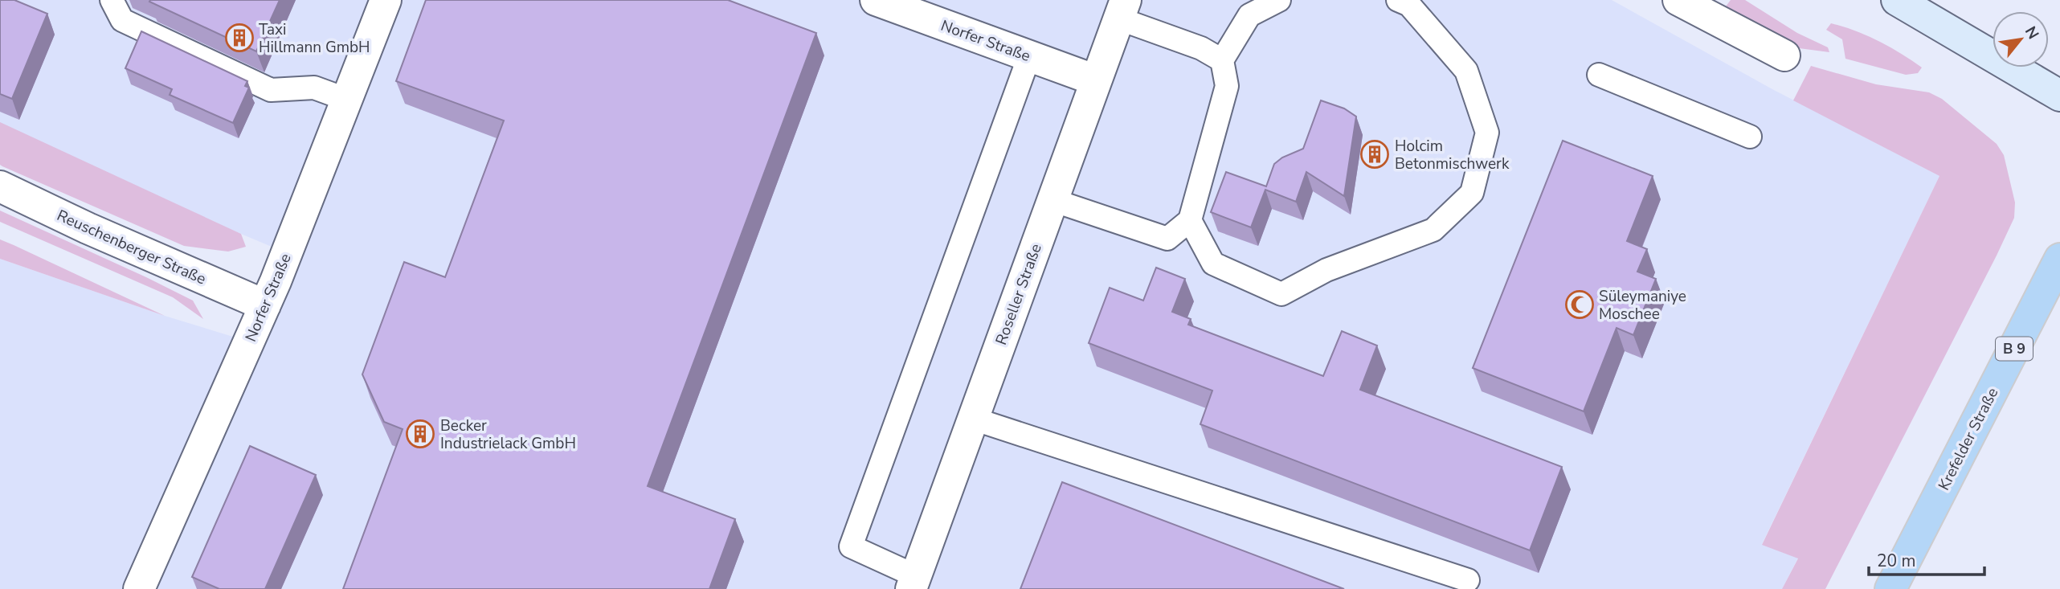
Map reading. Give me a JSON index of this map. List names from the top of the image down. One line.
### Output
{"streets":{"main road":["B 9","Krefelder Straße"],"street":["Norfer Straße","Reuschenberger Straße","Roseller Straße"]},"crossings":[["Norfer Straße","Reuschenberger Straße"],["Norfer Straße","Roseller Straße"]],"places":{"building":["Taxi Hillmann GmbH","Holcim Betonmischwerk","Becker Industrielack GmbH"],"mosque":["Süleymaniye Moschee"]},"scale_bar":"20 m","north":"top right"}
